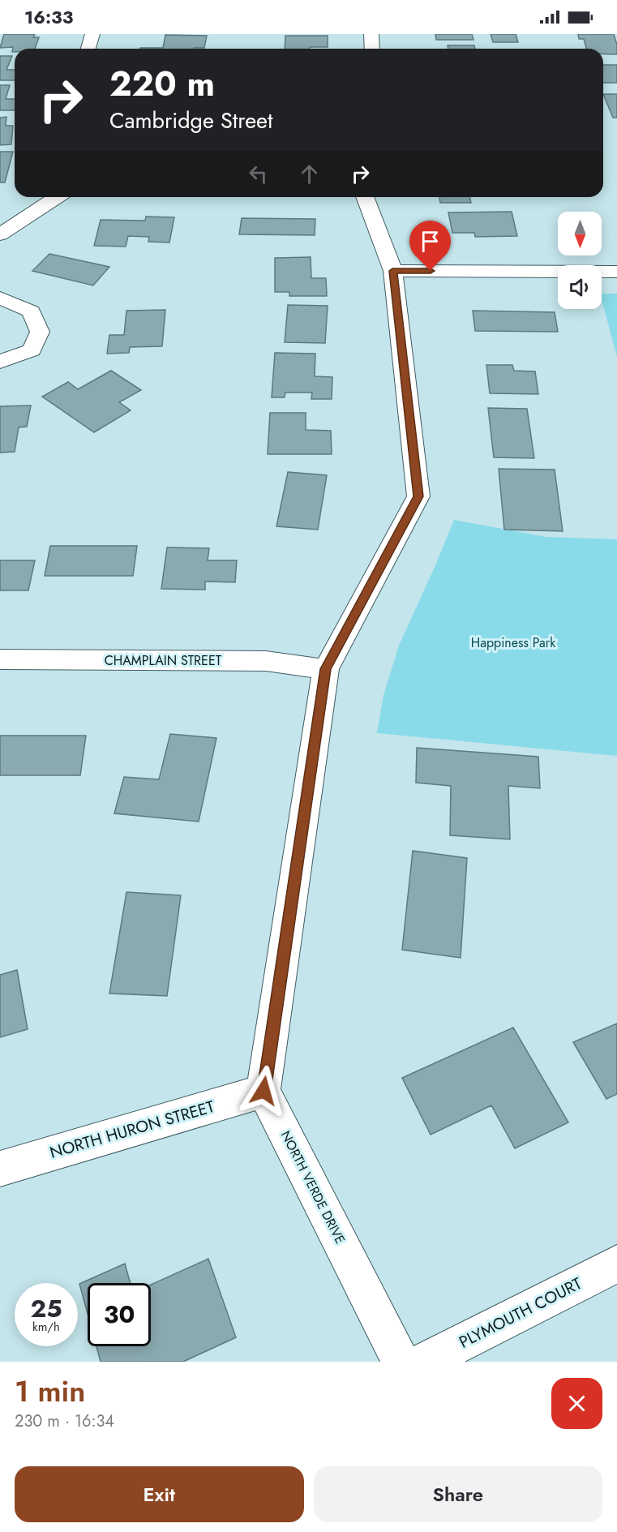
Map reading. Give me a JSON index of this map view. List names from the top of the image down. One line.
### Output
{"streets":{"street":["CHAMPLAIN STREET","NORTH HURON STREET","NORTH VERDE DRIVE","PLYMOUTH COURT"]},"crossings":[["NORTH HURON STREET","NORTH VERDE DRIVE"]],"parks":["Happiness Park"],"north":"bottom","page":{"status":"16:33","turn":["220 m","Cambridge Street"],"speed":"25 km/h","limit":"30","heading":["1 min","230 m · 16:34"],"buttons":["Exit","Share"]}}
